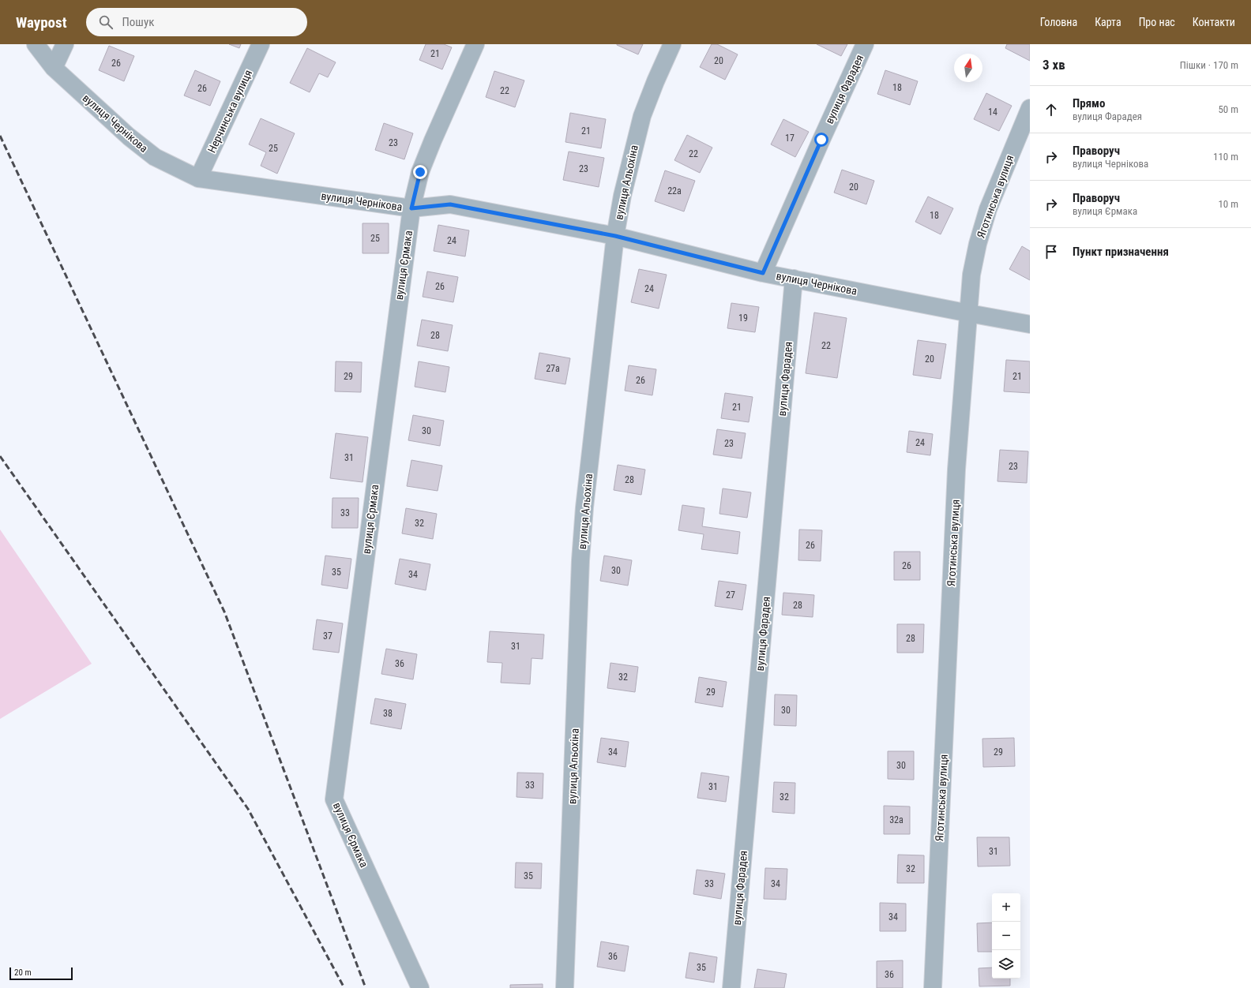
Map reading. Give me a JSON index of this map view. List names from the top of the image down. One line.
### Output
{"streets":{"street":["вулиця Фарадея","Нерчинська вулиця","вулиця Чернікова","вулиця Альохіна","Яготинська вулиця","вулиця Єрмака"]},"crossings":[["вулиця Фарадея","вулиця Чернікова"],["Нерчинська вулиця","вулиця Чернікова"],["вулиця Чернікова","вулиця Альохіна"],["вулиця Чернікова","Яготинська вулиця"],["вулиця Чернікова","вулиця Єрмака"]],"house_numbers":["21","20","26","18","26","22","14","21","17","23","25","22","23","20","22а","18","25","24","26","24","19","28","22","20","27а","29","21","26","21","30","24","23","31","23","28","33","32","26","26","30","35","34","27","28","37","28","31","36","32","29","30","38","34","29","30","33","31","32","32а","31","32","35","33","34","34","36","35","36"],"scale_bar":"20 m","north":"top","page":{"header":"Waypost","search":"Пошук","nav":["Головна","Карта","Про нас","Контакти"],"heading":["3 хв","Пішки · 170 m"],"list":[["Прямо","вулиця Фарадея","50 m"],["Праворуч","вулиця Чернікова","110 m"],["Праворуч","вулиця Єрмака","10 m"],"Пункт призначення"],"map_buttons":["+","−"],"scale":"20 m"}}
